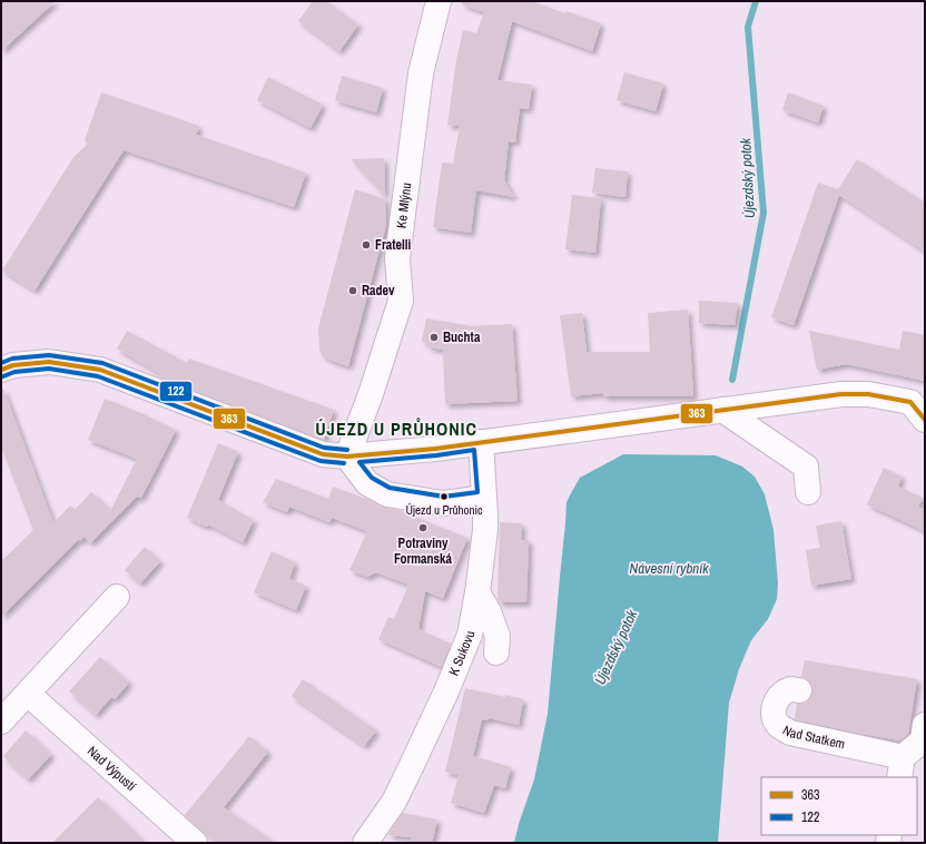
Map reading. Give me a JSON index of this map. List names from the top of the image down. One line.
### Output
{"streets":{"street":["Ke Mlýnu","K Sukovu","Nad Statkem","Nad Výpustí"]},"districts":["ÚJEZD U PRŮHONIC"],"water":["Újezdský potok","Návesní rybník"],"places":["Fratelli","Radev","Buchta","Újezd u Průhonic","Potraviny Formanská"],"lines":["transit line 122","transit line 363"],"legend":["363","122"]}
